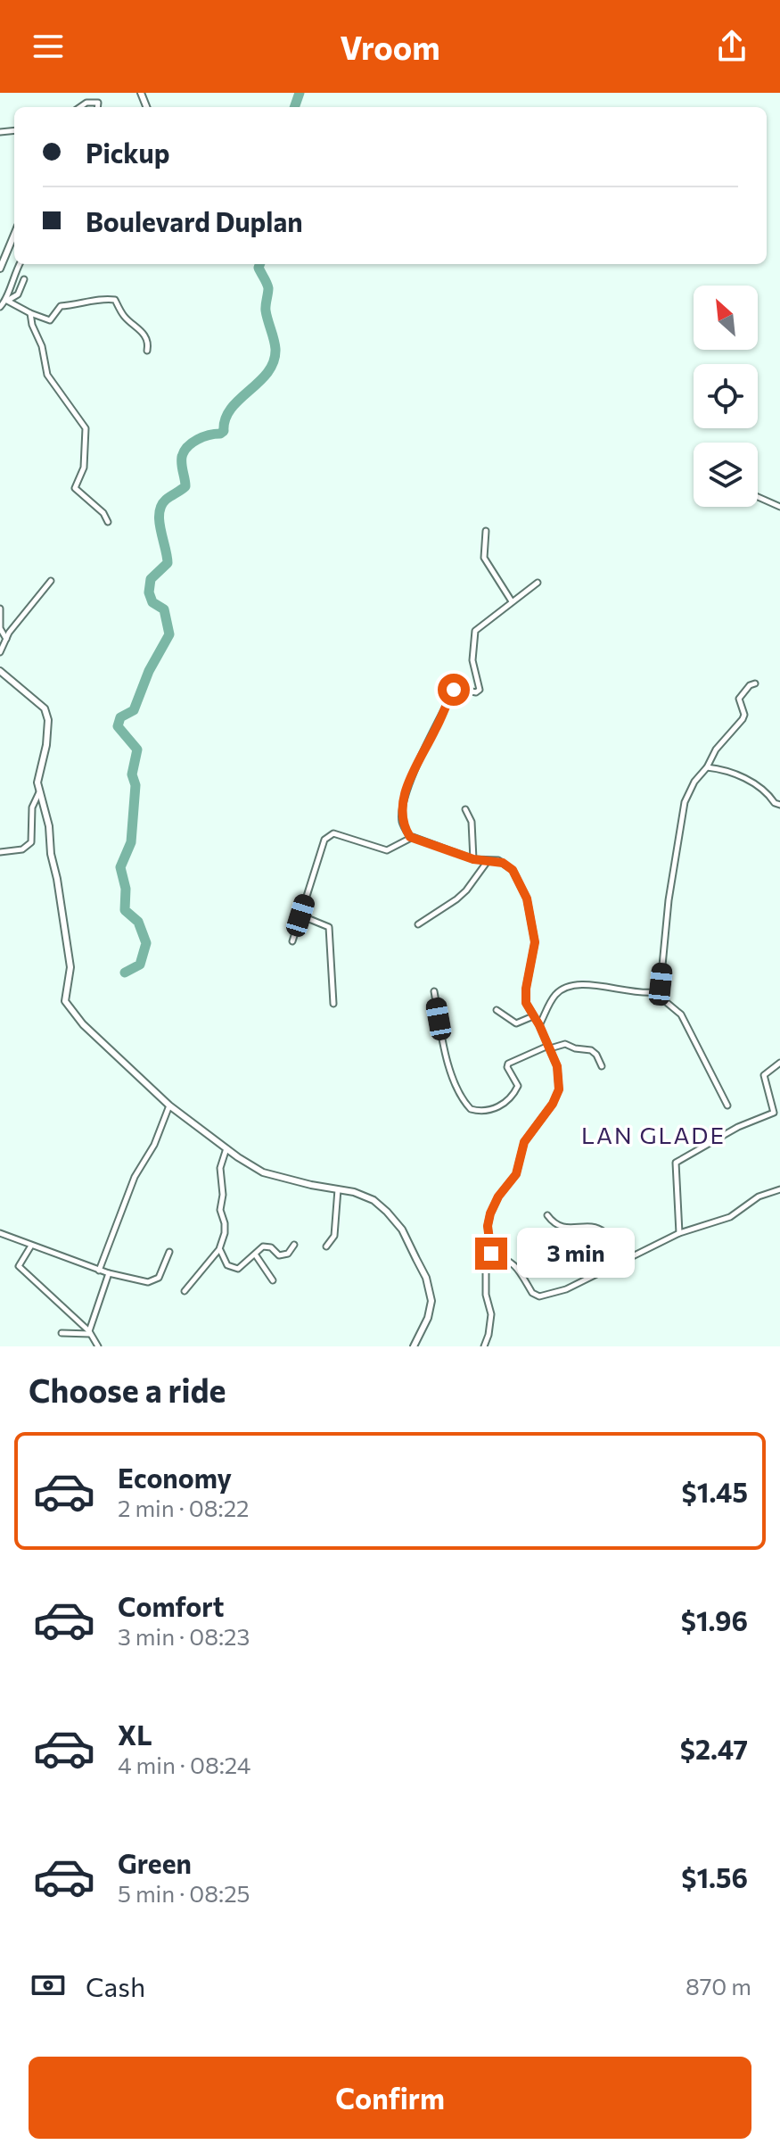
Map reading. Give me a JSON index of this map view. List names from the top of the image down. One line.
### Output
{"districts":["LAN GLADE"],"north":"top left","page":{"header":"Vroom","banner":["Pickup","Boulevard Duplan"],"bubble":"3 min","heading":"Choose a ride","list":[{"name":"Economy","note":"2 min · 08:22","value":"$1.45"},{"name":"Comfort","note":"3 min · 08:23","value":"$1.96"},{"name":"XL","note":"4 min · 08:24","value":"$2.47"},{"name":"Green","note":"5 min · 08:25","value":"$1.56"}],"pay":["Cash","870 m"],"buttons":"Confirm"}}
